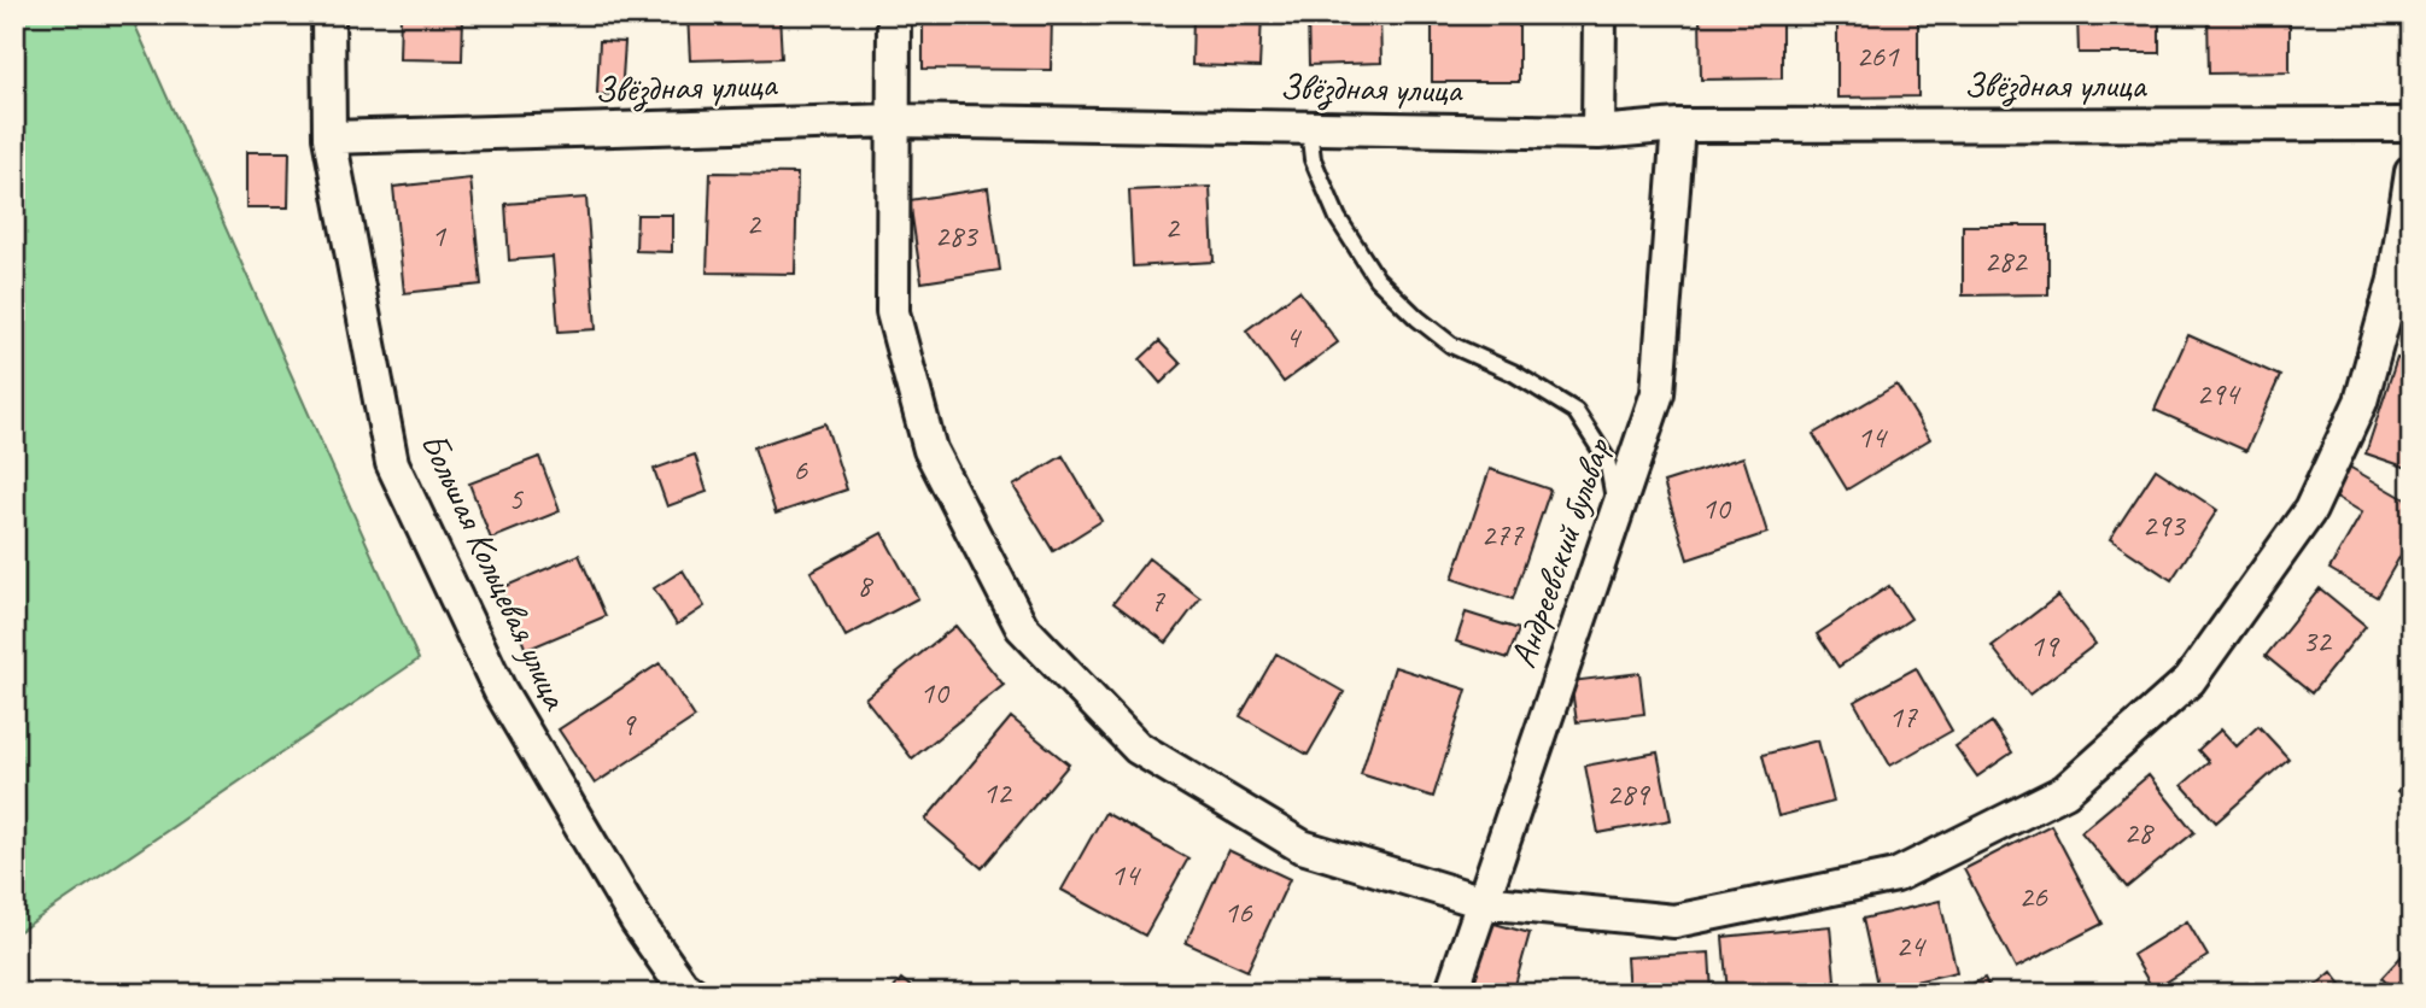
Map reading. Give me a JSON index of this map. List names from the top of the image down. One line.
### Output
{"streets":{"street":["Звёздная улица","Андреевский бульвар","Большая Кольцевая улица"]},"crossings":[["Звёздная улица","Андреевский бульвар"],["Звёздная улица","Большая Кольцевая улица"]],"house_numbers":["261","2","2","1","283","282","4","294","14","6","5","10","293","277","8","7","32","19","10","17","9","12","289","28","14","26","16","24"]}
